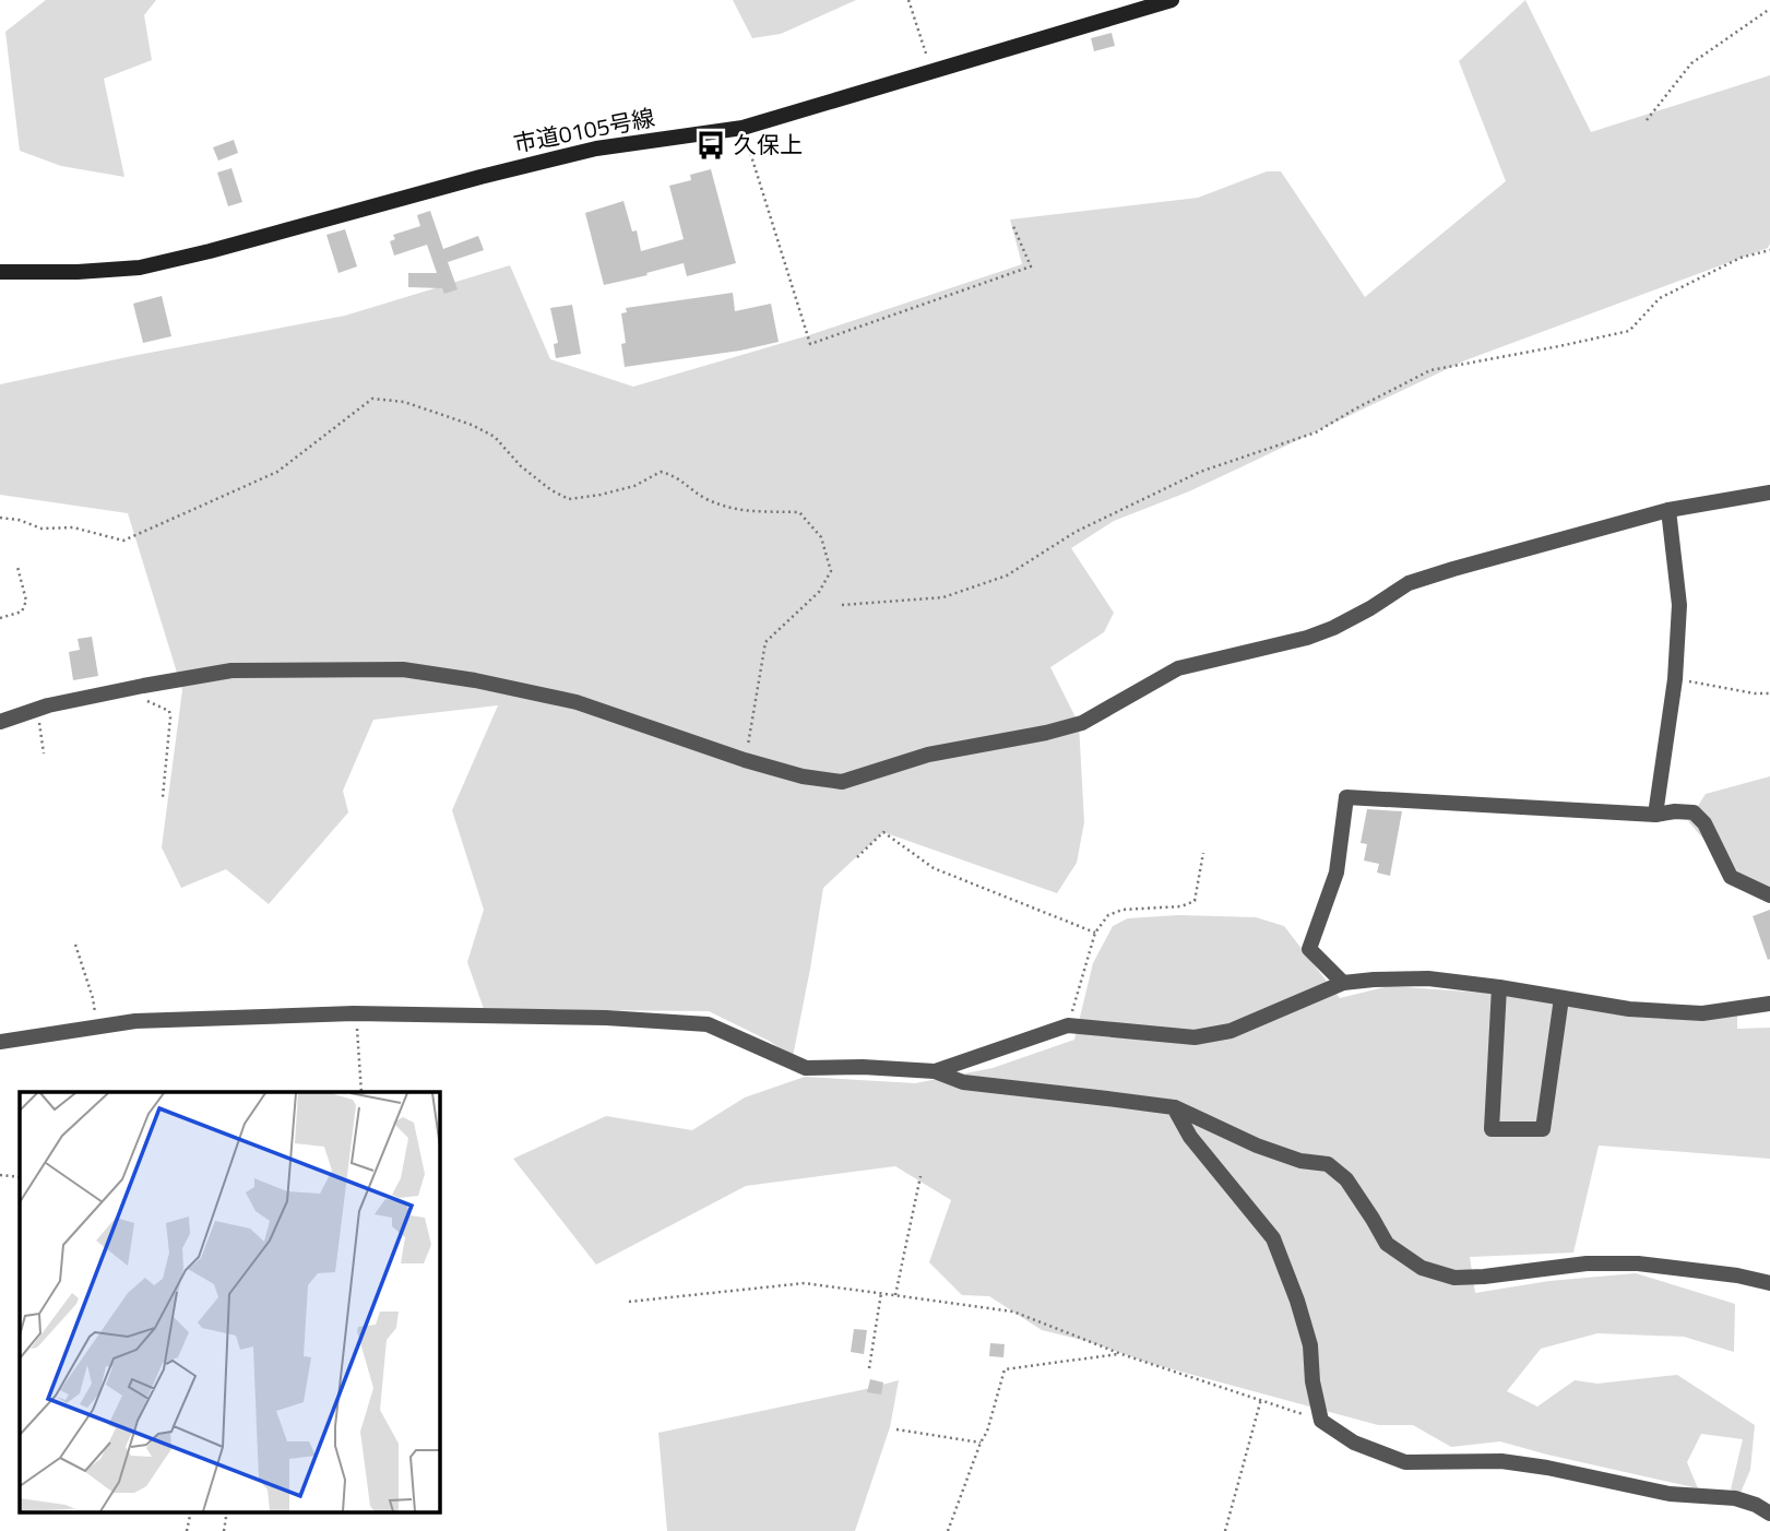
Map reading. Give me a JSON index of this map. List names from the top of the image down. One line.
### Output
{"streets":{"street":["市道0105号線"]},"places":{"bus stop":["久保上"]}}
